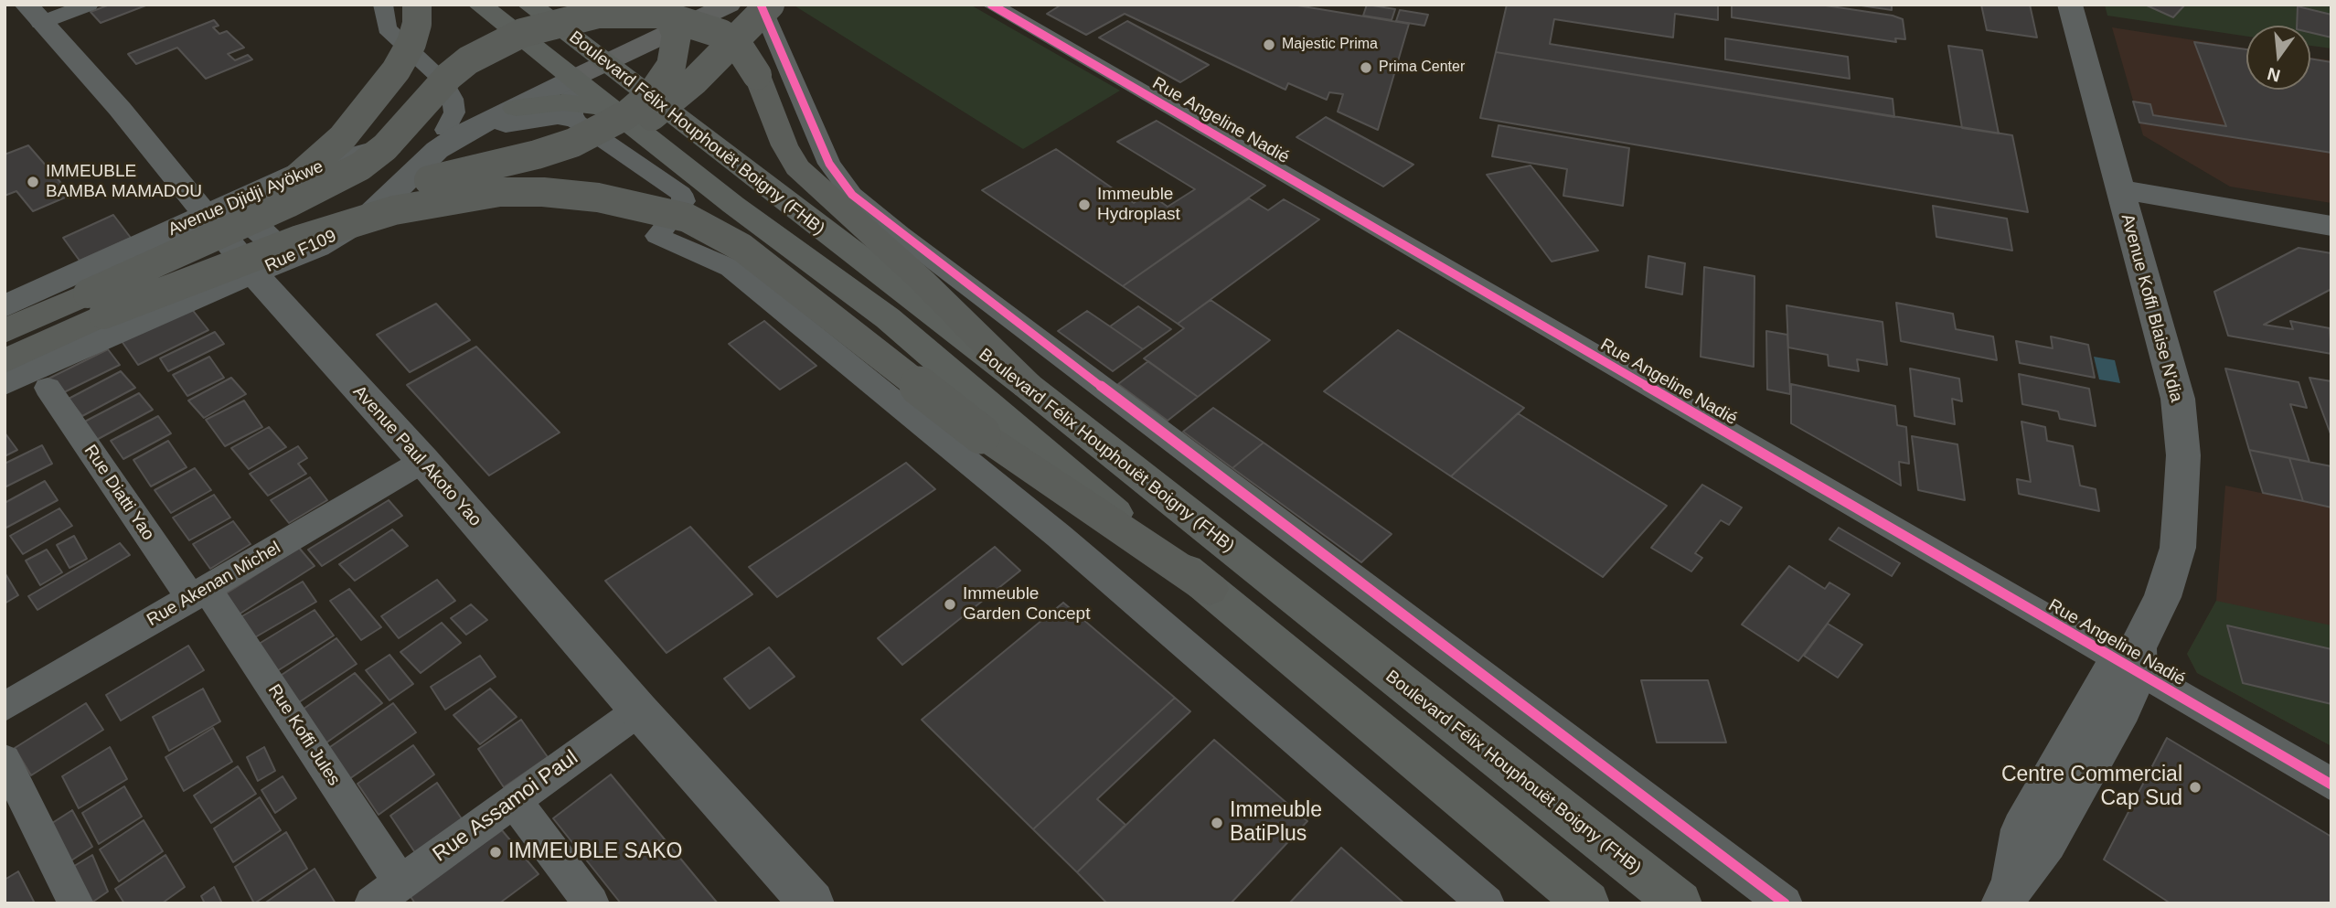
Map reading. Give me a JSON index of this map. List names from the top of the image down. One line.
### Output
{"streets":{"highway":["Boulevard Félix Houphouët Boigny (FHB)"],"street":["Rue Angeline Nadié","Avenue Djidji Ayökwe","Rue F109","Avenue Koffi Blaise N'dia","Avenue Paul Akoto Yao","Rue Diatti Yao","Rue Akenan Michel","Rue Koffi Jules","Rue Assamoi Paul"]},"crossings":[["Rue Angeline Nadié","Avenue Koffi Blaise N'dia"],["Boulevard Félix Houphouët Boigny (FHB)","Rue F109"],["Avenue Djidji Ayökwe","Rue F109"],["Avenue Djidji Ayökwe","Avenue Paul Akoto Yao"],["Rue F109","Avenue Paul Akoto Yao"],["Avenue Paul Akoto Yao","Rue Akenan Michel"],["Avenue Paul Akoto Yao","Rue Assamoi Paul"],["Rue Diatti Yao","Rue Akenan Michel"],["Rue Diatti Yao","Rue Koffi Jules"],["Rue Akenan Michel","Rue Koffi Jules"],["Rue Koffi Jules","Rue Assamoi Paul"]],"places":["Majestic Prima","Prima Center","IMMEUBLE BAMBA MAMADOU","Immeuble Hydroplast","Immeuble Garden Concept","Centre Commercial Cap Sud","Immeuble BatiPlus","IMMEUBLE SAKO"],"north":"bottom"}
